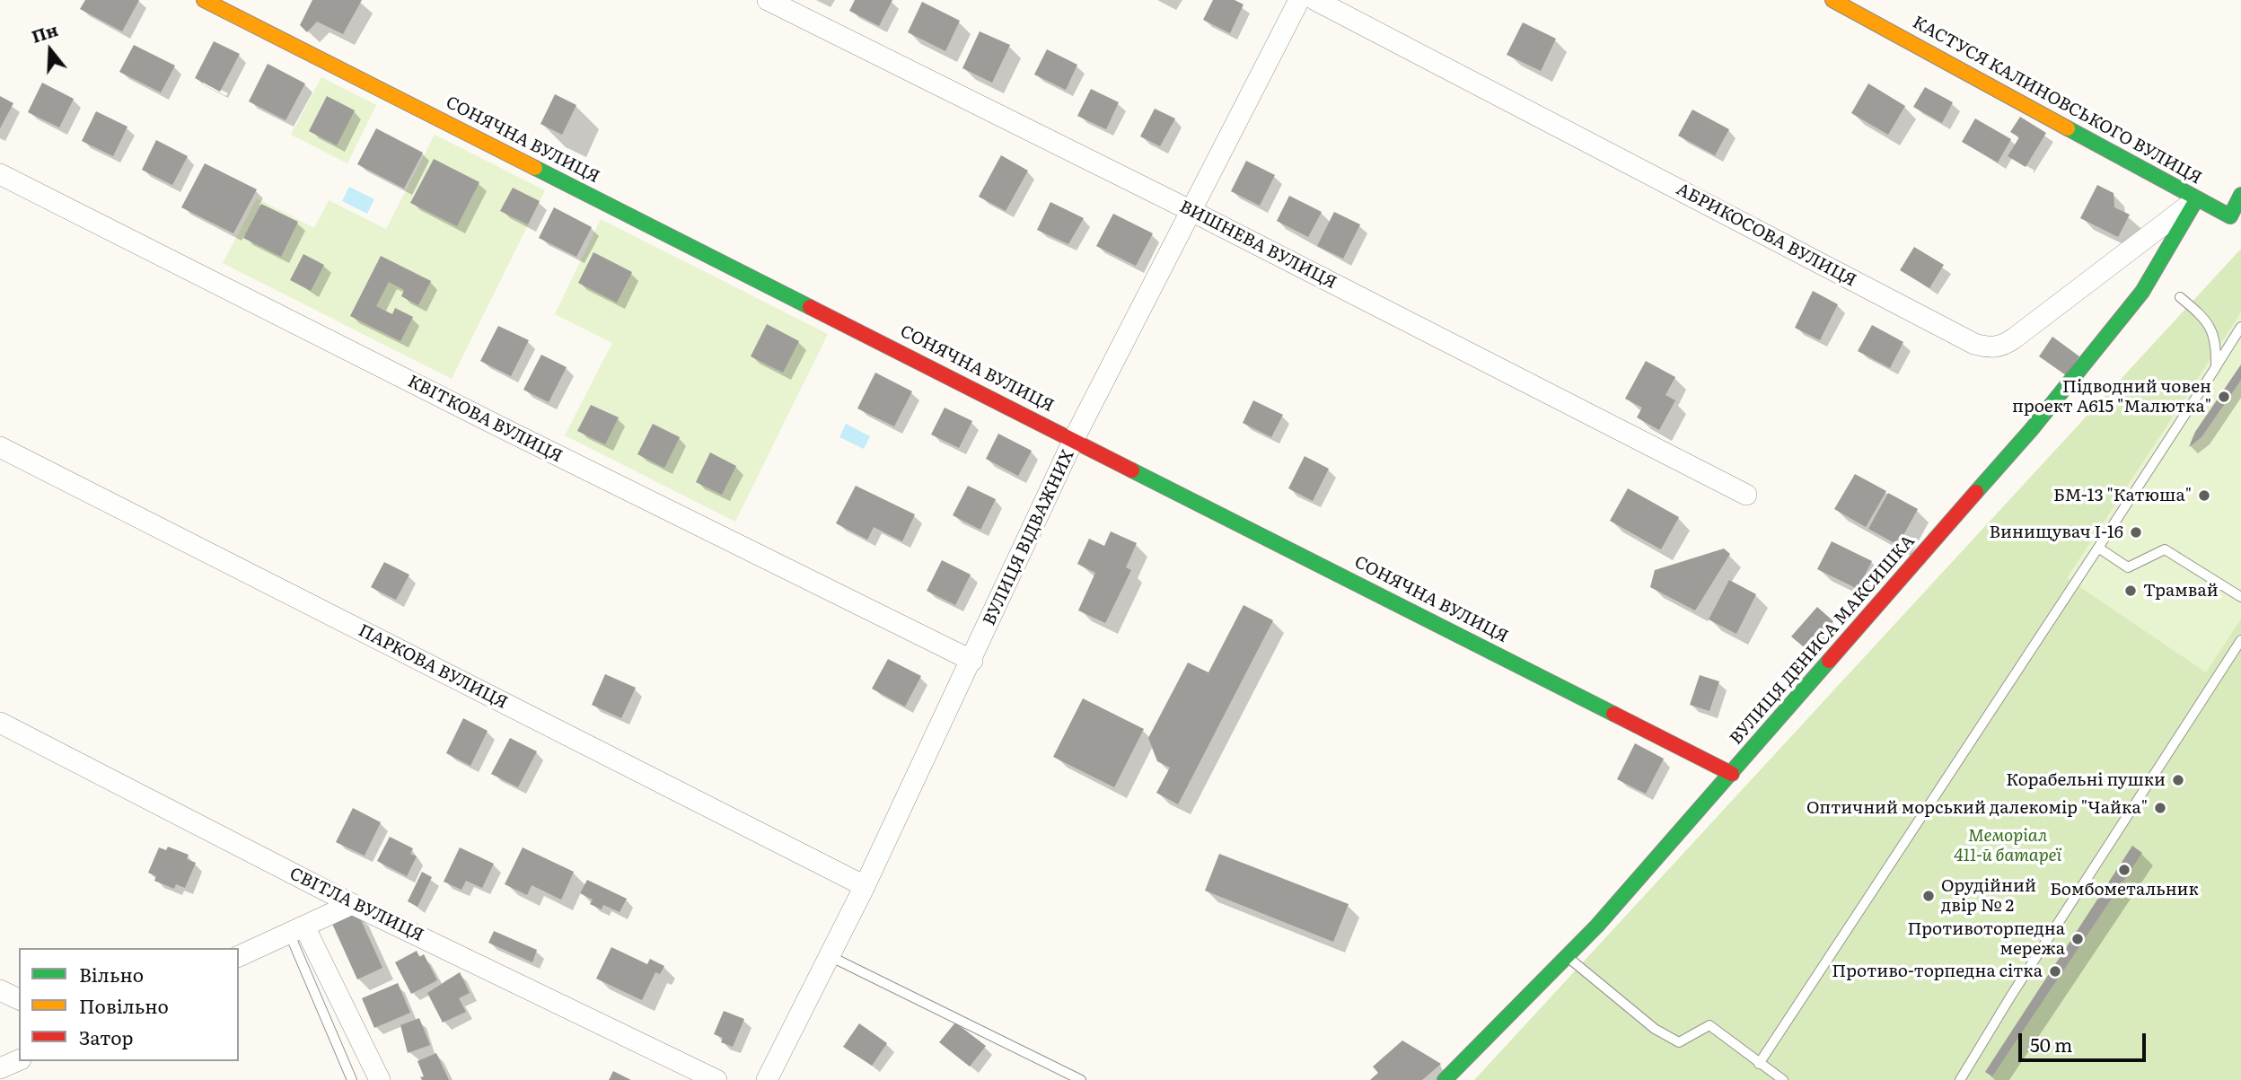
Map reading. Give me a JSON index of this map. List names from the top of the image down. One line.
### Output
{"streets":{"street":["КАСТУСЯ КАЛИНОВСЬКОГО ВУЛИЦЯ","СОНЯЧНА ВУЛИЦЯ","АБРИКОСОВА ВУЛИЦЯ","ВИШНЕВА ВУЛИЦЯ","КВІТКОВА ВУЛИЦЯ","ВУЛИЦЯ ВІДВАЖНИХ","ВУЛИЦЯ ДЕНИСА МАКСИШКА","ПАРКОВА ВУЛИЦЯ","СВІТЛА ВУЛИЦЯ"]},"crossings":[["КАСТУСЯ КАЛИНОВСЬКОГО ВУЛИЦЯ","АБРИКОСОВА ВУЛИЦЯ"],["КАСТУСЯ КАЛИНОВСЬКОГО ВУЛИЦЯ","ВУЛИЦЯ ДЕНИСА МАКСИШКА"],["СОНЯЧНА ВУЛИЦЯ","ВУЛИЦЯ ВІДВАЖНИХ"],["СОНЯЧНА ВУЛИЦЯ","ВУЛИЦЯ ДЕНИСА МАКСИШКА"],["АБРИКОСОВА ВУЛИЦЯ","ВУЛИЦЯ ДЕНИСА МАКСИШКА"],["ВИШНЕВА ВУЛИЦЯ","ВУЛИЦЯ ВІДВАЖНИХ"],["КВІТКОВА ВУЛИЦЯ","ВУЛИЦЯ ВІДВАЖНИХ"],["ВУЛИЦЯ ВІДВАЖНИХ","ПАРКОВА ВУЛИЦЯ"]],"parks":["Меморіал 411-й батареї"],"places":["Підводний човен проект А615 \"Малютка\"","БМ-13 \"Катюша\"","Винищувач І-16","Трамвай","Корабельні пушки","Оптичний морський далекомір \"Чайка\"","Бомбометальник","Орудійний двір № 2","Противоторпедна мережа","Противо-торпедна сітка"],"legend":["Вільно","Повільно","Затор"],"scale_bar":"50 m","north":"top"}
